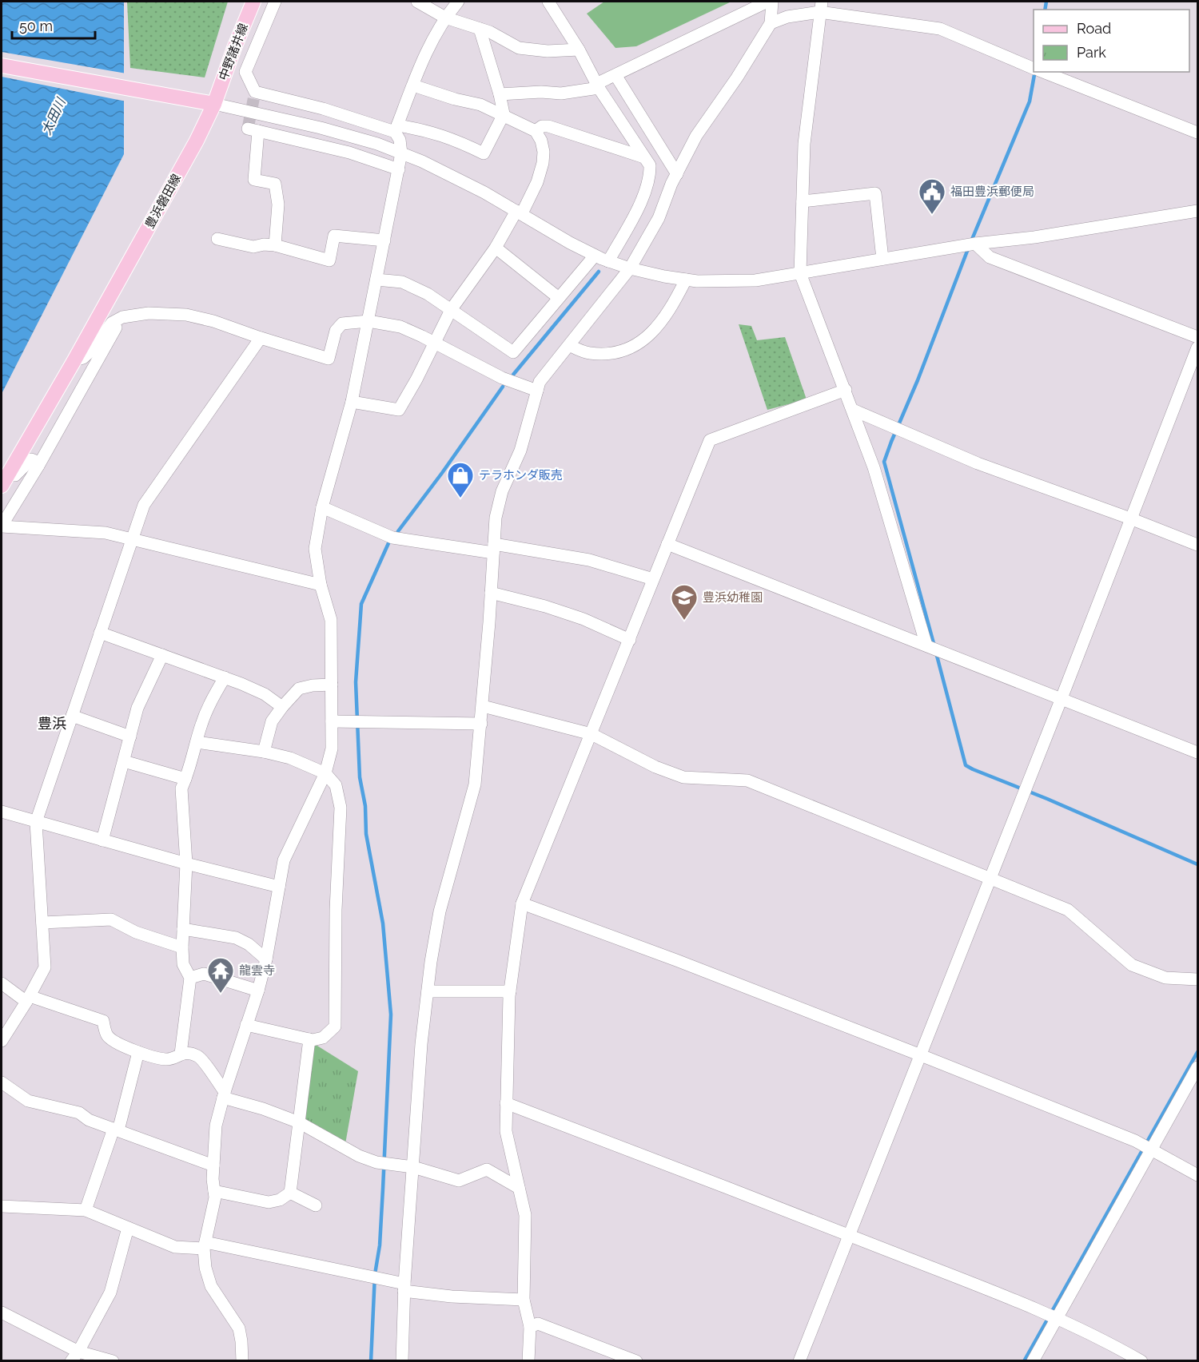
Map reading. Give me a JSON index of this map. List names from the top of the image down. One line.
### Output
{"streets":{"main road":["中野諸井線","豊浜磐田線"]},"crossings":[["中野諸井線","豊浜磐田線"]],"districts":["豊浜"],"water":["太田川"],"places":{"public building":["福田豊浜郵便局"],"shop":["テラホンダ販売"],"school or university":["豊浜幼稚園"],"temple":["龍雲寺"]},"legend":["Road","Park"],"scale_bar":"50 m"}
